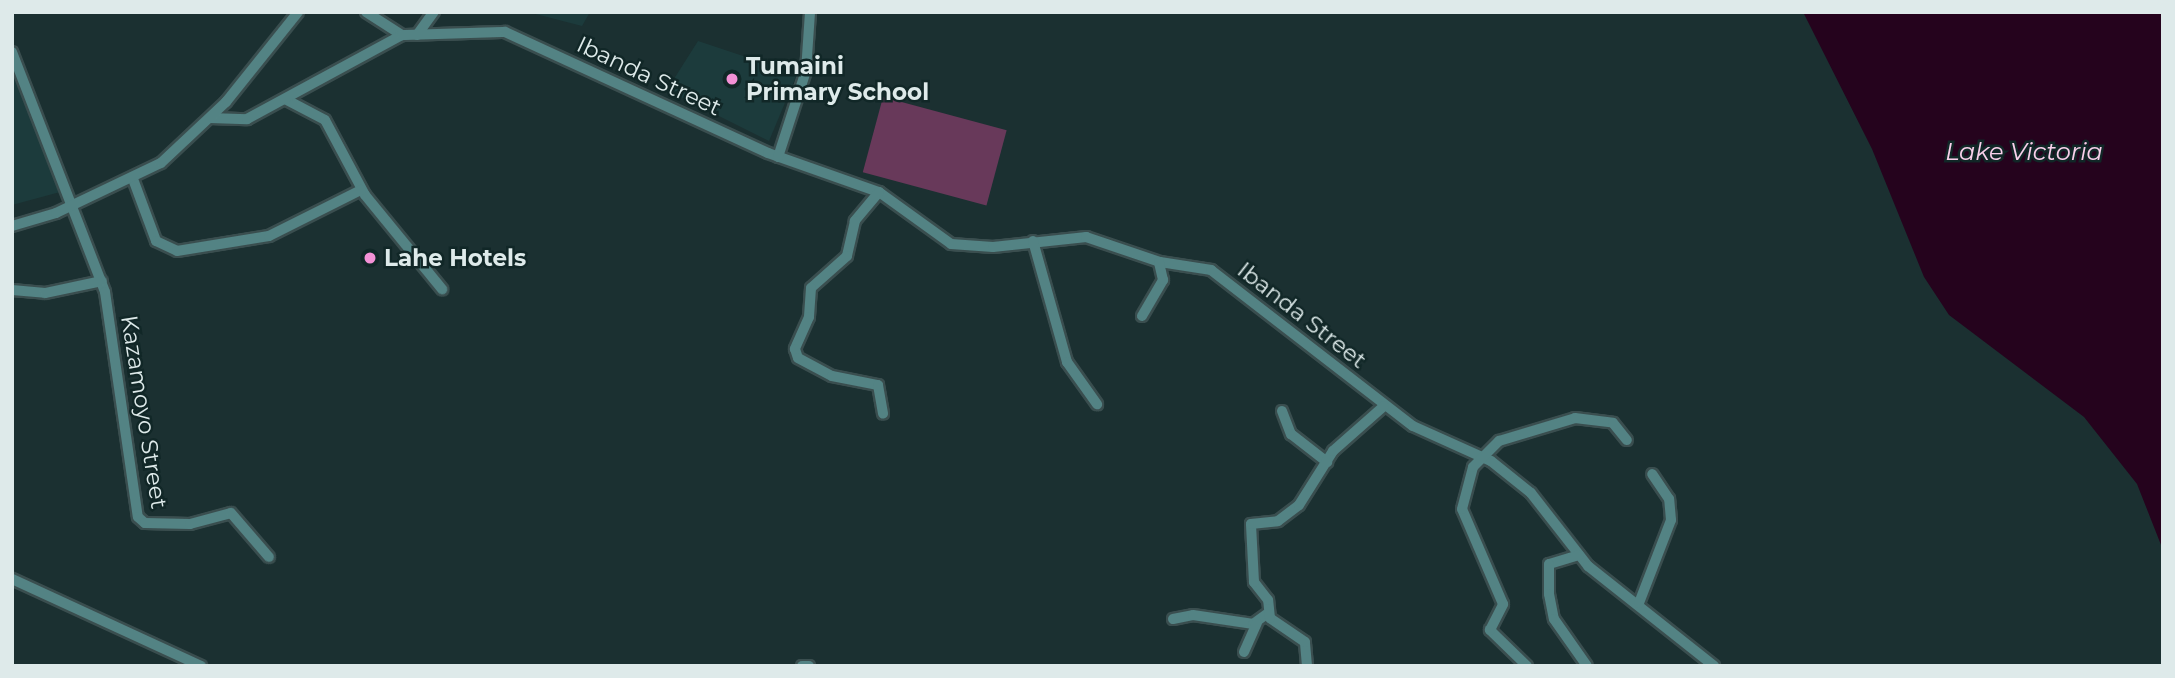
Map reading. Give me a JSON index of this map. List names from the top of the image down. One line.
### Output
{"streets":{"street":["Ibanda Street","Kazamoyo Street"]},"water":["Lake Victoria"],"places":["Tumaini Primary School","Lahe Hotels"]}
